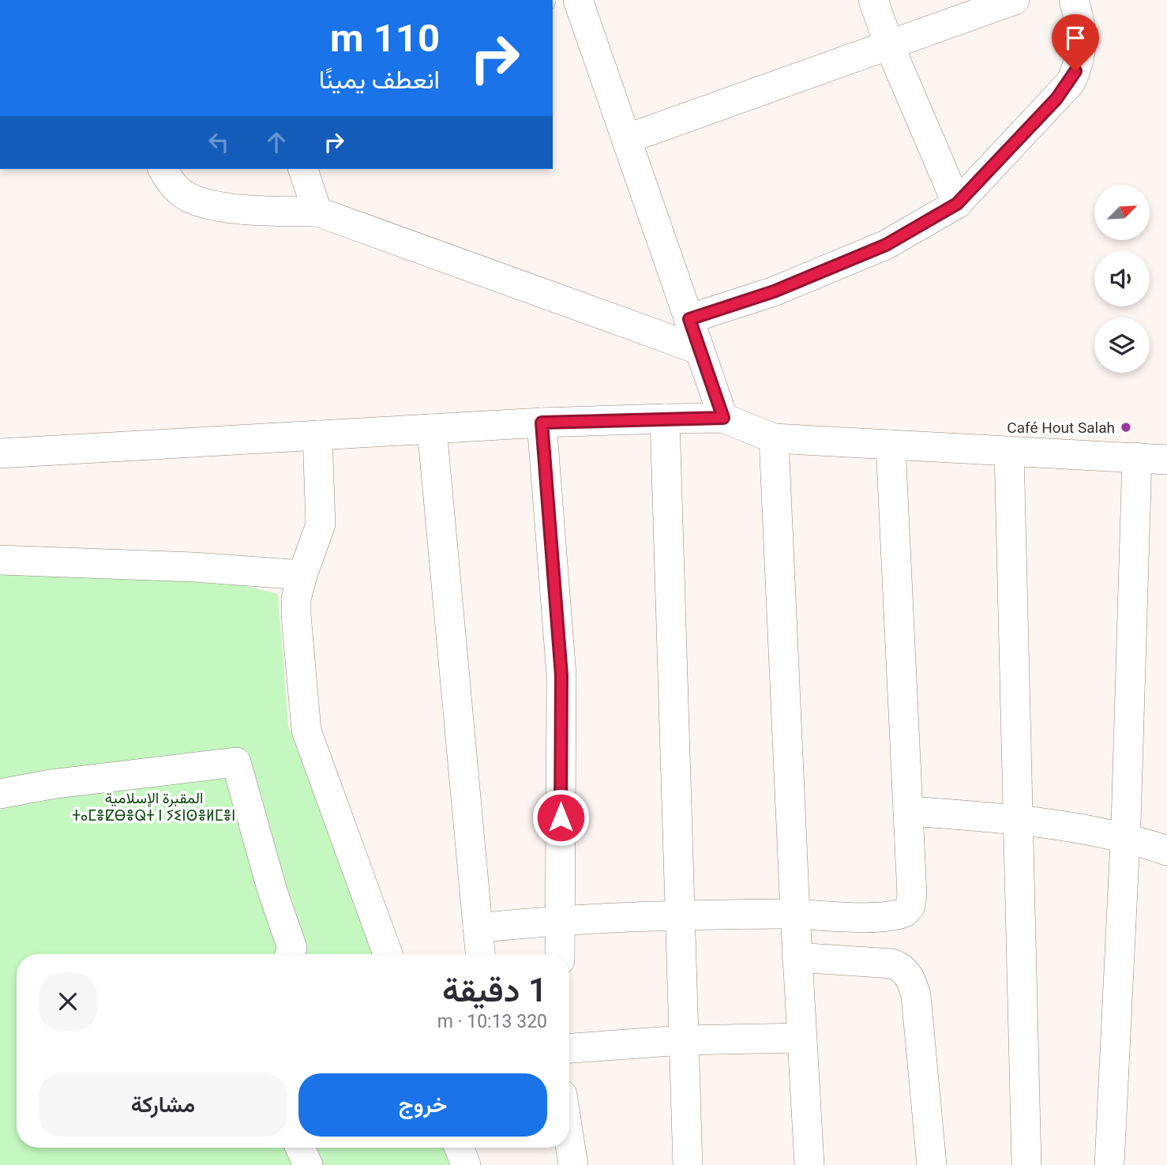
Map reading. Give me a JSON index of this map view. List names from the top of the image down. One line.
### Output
{"parks":["المقبرة الإسلامية ⵜⴰⵎⴻⵇⴱⴻⵕⵜ ⵏ ⵢⵉⵏⵙⴻⵍⵎⴻⵏ"],"places":["Café Hout Salah"],"north":"top right","page":{"turn":["110 m","انعطف يمينًا"],"heading":["1 دقيقة","320 m · 10:13"],"buttons":["خروج","مشاركة"]}}
